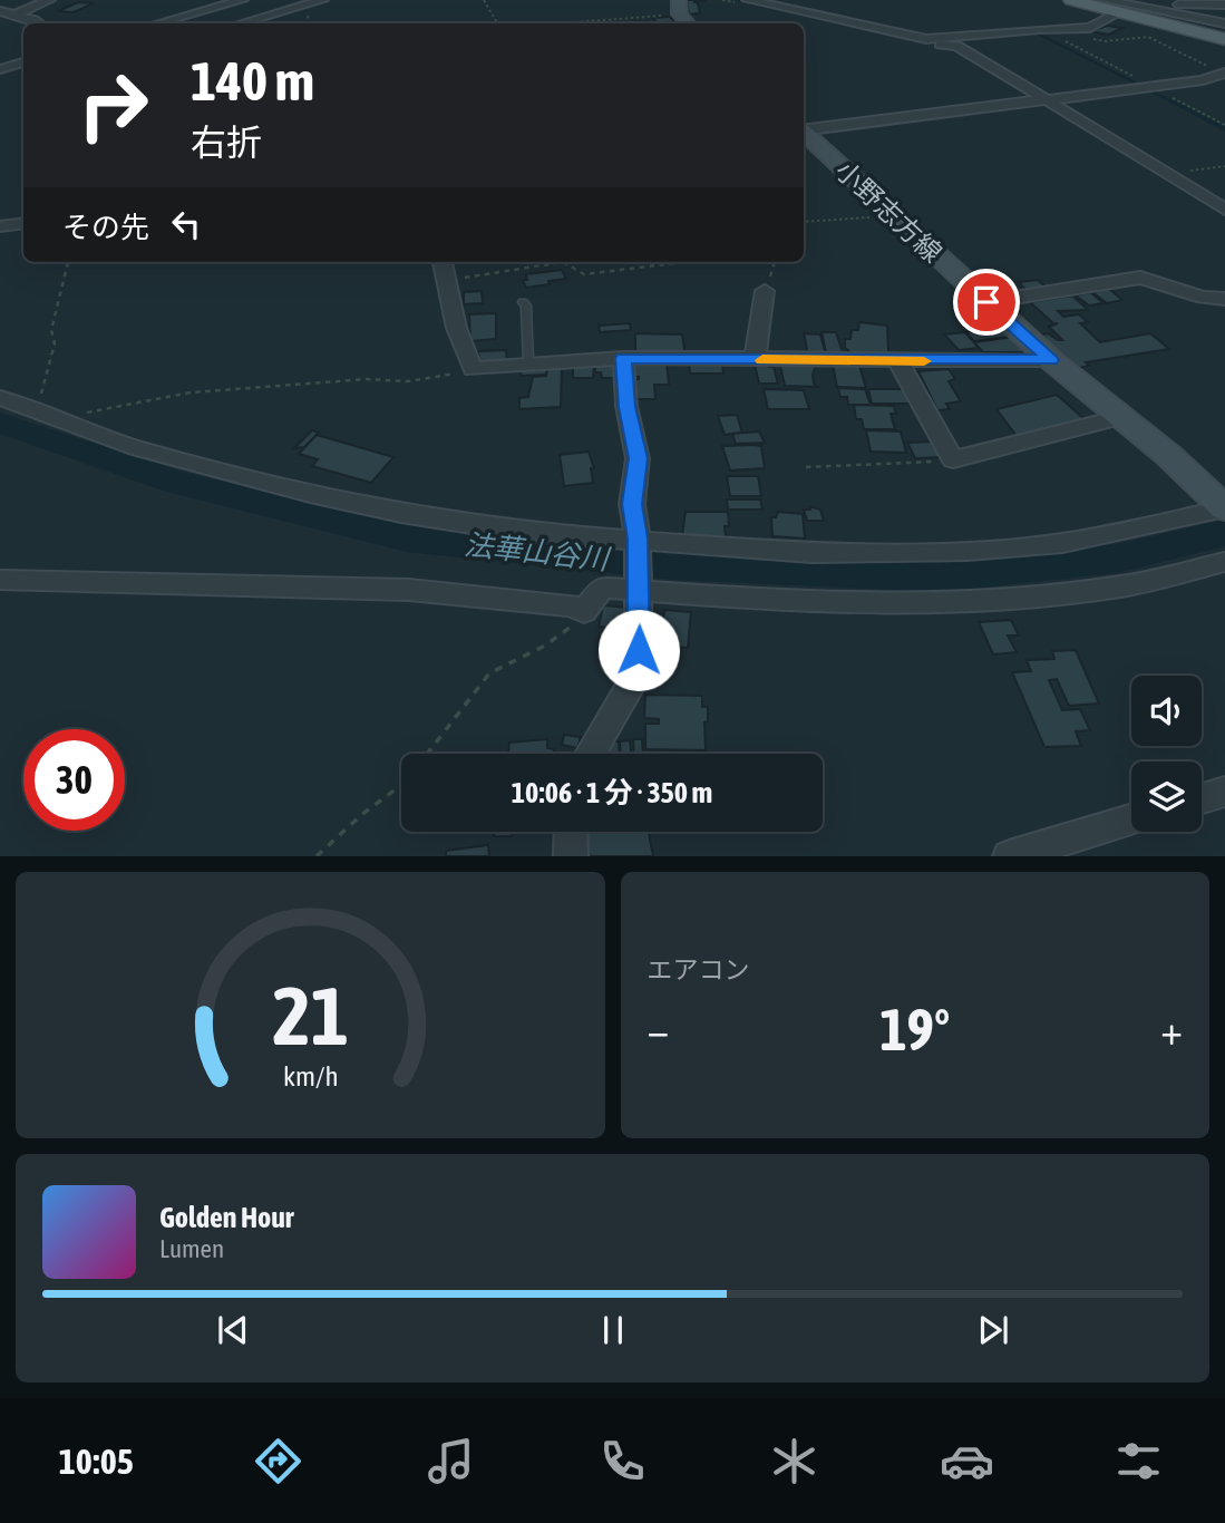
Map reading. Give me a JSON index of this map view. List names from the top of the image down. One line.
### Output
{"streets":{"main road":["小野志方線"]},"water":["法華山谷川"],"page":{"turn":["140 m","右折"],"then":"その先","limit":"30","trip":"10:06 · 1 分 · 350 m","tile":"エアコン","heat":["−","19°","+"],"song":["Golden Hour","Lumen"],"tabs":"10:05","gauge":["21","km/h"]}}
